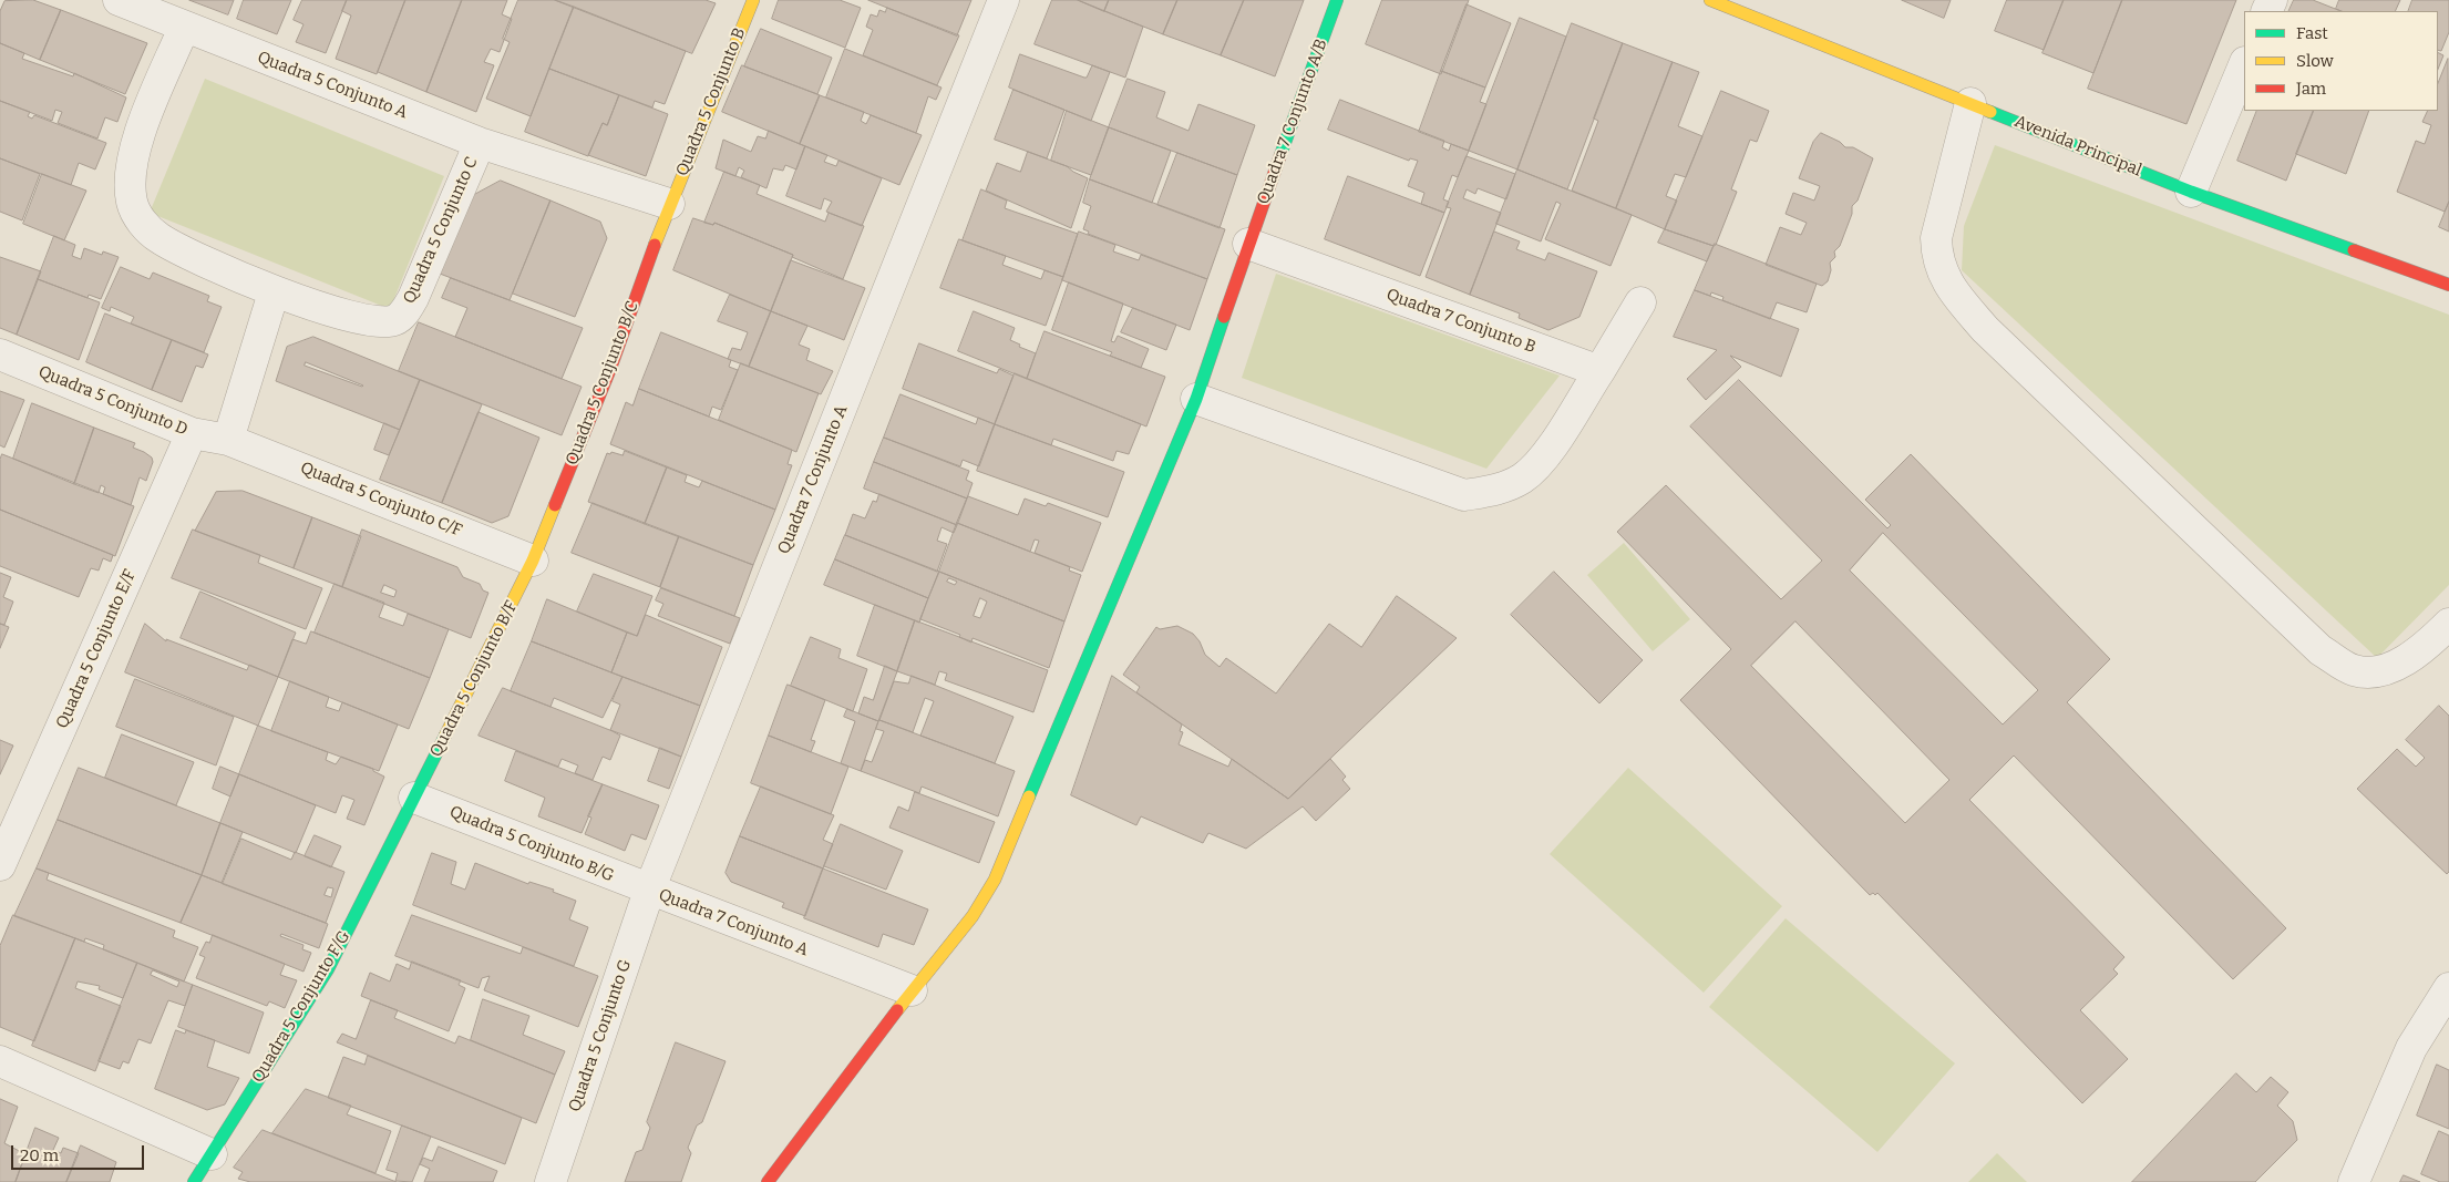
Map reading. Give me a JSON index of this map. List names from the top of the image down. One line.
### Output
{"streets":{"street":["Quadra 5 Conjunto A","Quadra 5 Conjunto B","Quadra 7 Conjunto A/B","Avenida Principal","Quadra 5 Conjunto C","Quadra 7 Conjunto B","Quadra 5 Conjunto B/C","Quadra 5 Conjunto D","Quadra 7 Conjunto A","Quadra 5 Conjunto C/F","Quadra 5 Conjunto E/F","Quadra 5 Conjunto B/F","Quadra 5 Conjunto B/G","Quadra 5 Conjunto F/G","Quadra 5 Conjunto G"]},"crossings":[["Quadra 5 Conjunto A","Quadra 5 Conjunto B"],["Quadra 5 Conjunto A","Quadra 5 Conjunto C"],["Quadra 5 Conjunto A","Quadra 5 Conjunto B/C"],["Quadra 5 Conjunto B","Quadra 5 Conjunto B/C"],["Quadra 7 Conjunto A/B","Quadra 7 Conjunto B"],["Quadra 5 Conjunto B/C","Quadra 5 Conjunto C/F"],["Quadra 5 Conjunto B/C","Quadra 5 Conjunto B/F"],["Quadra 5 Conjunto D","Quadra 5 Conjunto C/F"],["Quadra 5 Conjunto D","Quadra 5 Conjunto E/F"],["Quadra 7 Conjunto A","Quadra 5 Conjunto B/G"],["Quadra 7 Conjunto A","Quadra 5 Conjunto G"],["Quadra 5 Conjunto C/F","Quadra 5 Conjunto B/F"],["Quadra 5 Conjunto B/F","Quadra 5 Conjunto B/G"],["Quadra 5 Conjunto B/F","Quadra 5 Conjunto F/G"],["Quadra 5 Conjunto B/G","Quadra 5 Conjunto F/G"],["Quadra 5 Conjunto B/G","Quadra 5 Conjunto G"]],"legend":["Fast","Slow","Jam"],"scale_bar":"20 m"}
